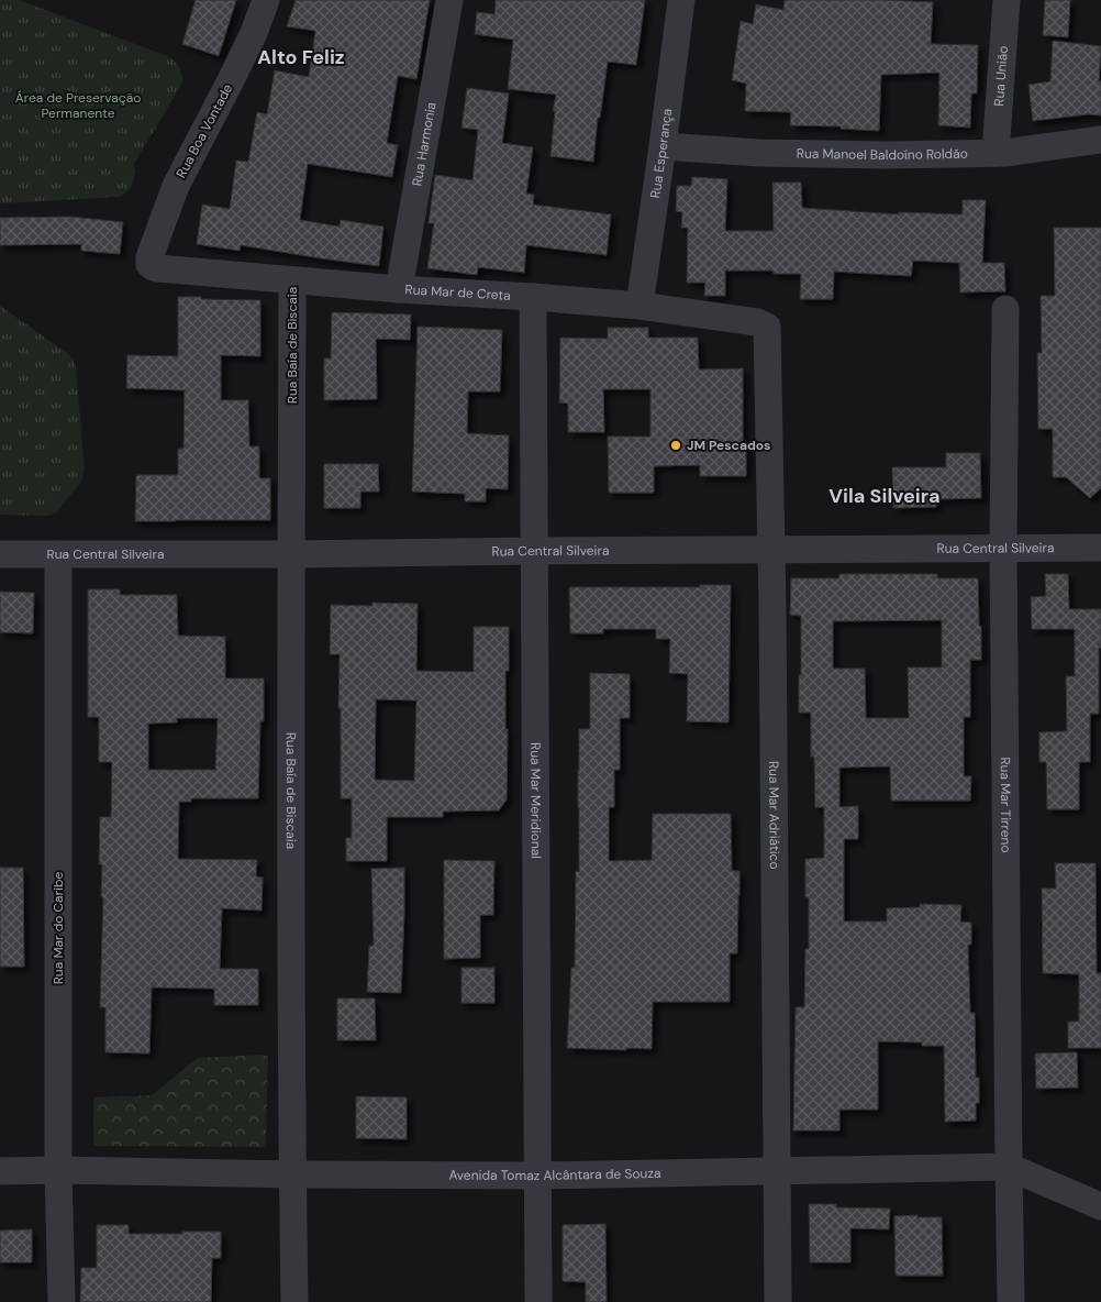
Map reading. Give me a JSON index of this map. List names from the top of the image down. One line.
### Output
{"streets":{"street":["Rua União","Rua Boa Vontade","Rua Harmonia","Rua Esperança","Rua Manoel Baldoíno Roldão","Rua Mar de Creta","Rua Baía de Biscaia","Rua Central Silveira","Rua Mar Meridional","Rua Mar Tirreno","Rua Mar Adriático","Rua Mar do Caribe","Avenida Tomaz Alcântara de Souza"]},"crossings":[["Rua União","Rua Manoel Baldoíno Roldão"],["Rua Boa Vontade","Rua Mar de Creta"],["Rua Harmonia","Rua Mar de Creta"],["Rua Esperança","Rua Manoel Baldoíno Roldão"],["Rua Esperança","Rua Mar de Creta"],["Rua Mar de Creta","Rua Baía de Biscaia"],["Rua Mar de Creta","Rua Mar Meridional"],["Rua Mar de Creta","Rua Mar Adriático"],["Rua Baía de Biscaia","Rua Central Silveira"],["Rua Baía de Biscaia","Avenida Tomaz Alcântara de Souza"],["Rua Central Silveira","Rua Mar Meridional"],["Rua Central Silveira","Rua Mar Tirreno"],["Rua Central Silveira","Rua Mar Adriático"],["Rua Central Silveira","Rua Mar do Caribe"],["Rua Mar Meridional","Avenida Tomaz Alcântara de Souza"],["Rua Mar Tirreno","Avenida Tomaz Alcântara de Souza"],["Rua Mar Adriático","Avenida Tomaz Alcântara de Souza"],["Rua Mar do Caribe","Avenida Tomaz Alcântara de Souza"]],"districts":["Alto Feliz","Vila Silveira"],"parks":["Área de Preservação Permanente"],"places":["JM Pescados"]}
